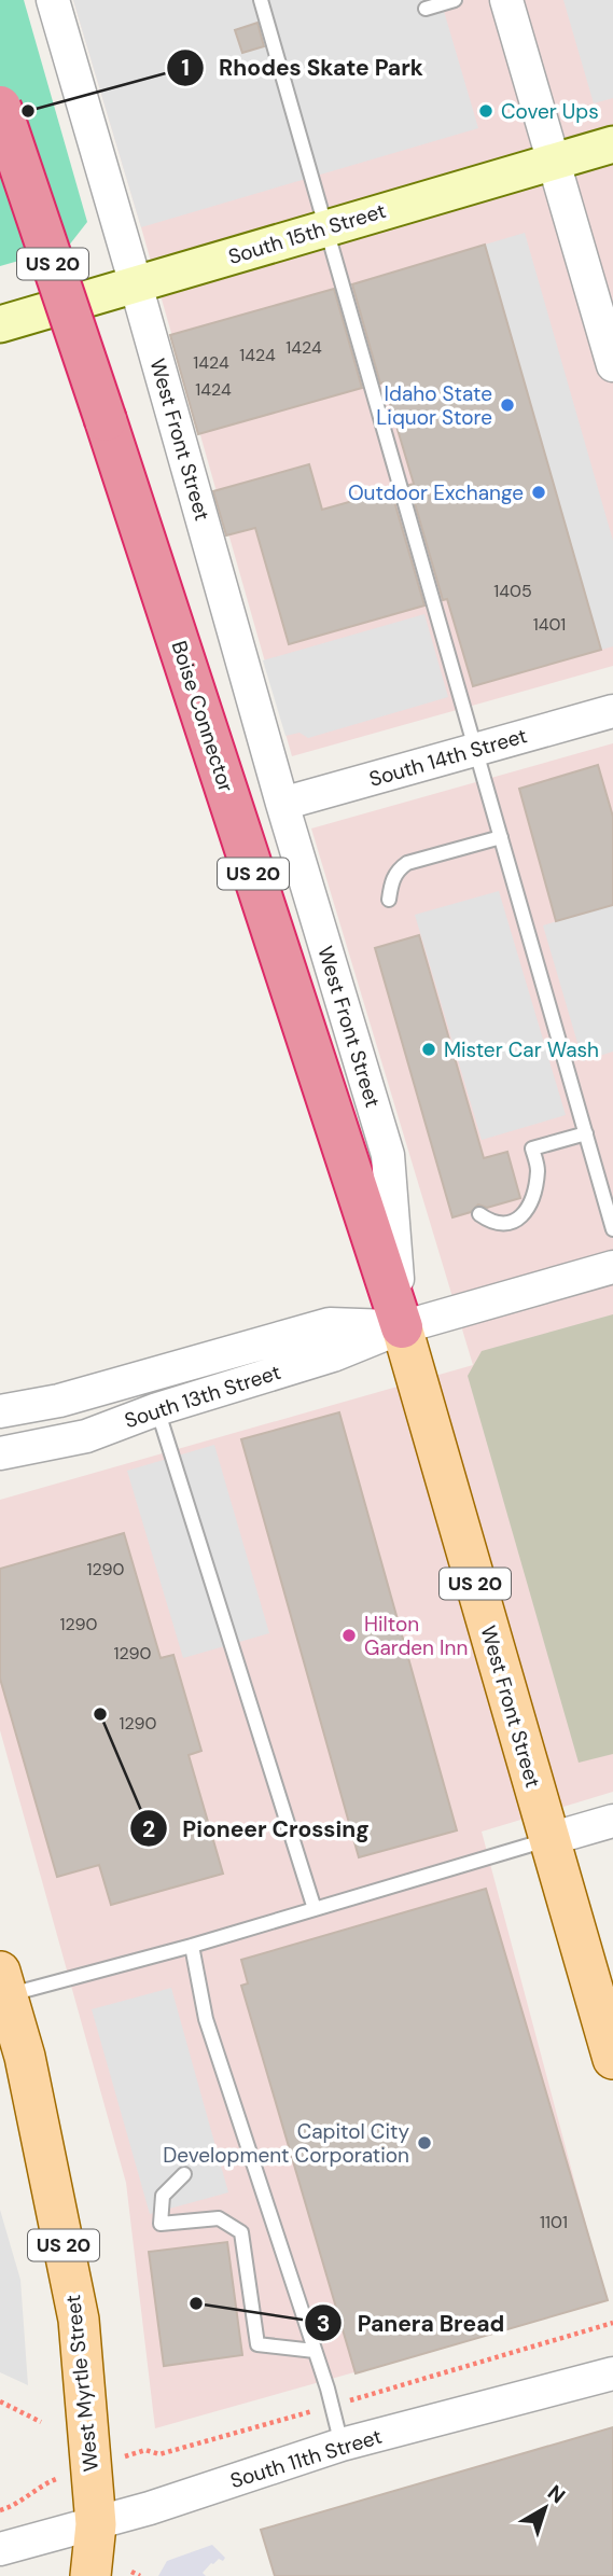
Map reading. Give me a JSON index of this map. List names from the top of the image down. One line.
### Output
{"streets":{"highway":["US 20","Boise Connector"],"main road":["South 15th Street","West Front Street","West Myrtle Street"],"street":["South 14th Street","South 13th Street","South 11th Street"]},"crossings":[["South 15th Street","West Front Street"],["West Front Street","Boise Connector"],["West Front Street","South 14th Street"],["West Front Street","South 13th Street"],["Boise Connector","South 13th Street"],["West Myrtle Street","South 11th Street"]],"places":["Rhodes Skate Park","Cover Ups","Idaho State Liquor Store","Outdoor Exchange","Mister Car Wash","Hilton Garden Inn","Pioneer Crossing","Capitol City Development Corporation","Panera Bread"],"house_numbers":["1424","1424","1424","1424","1405","1401","1290","1290","1290","1290","1101"],"north":"top right"}
